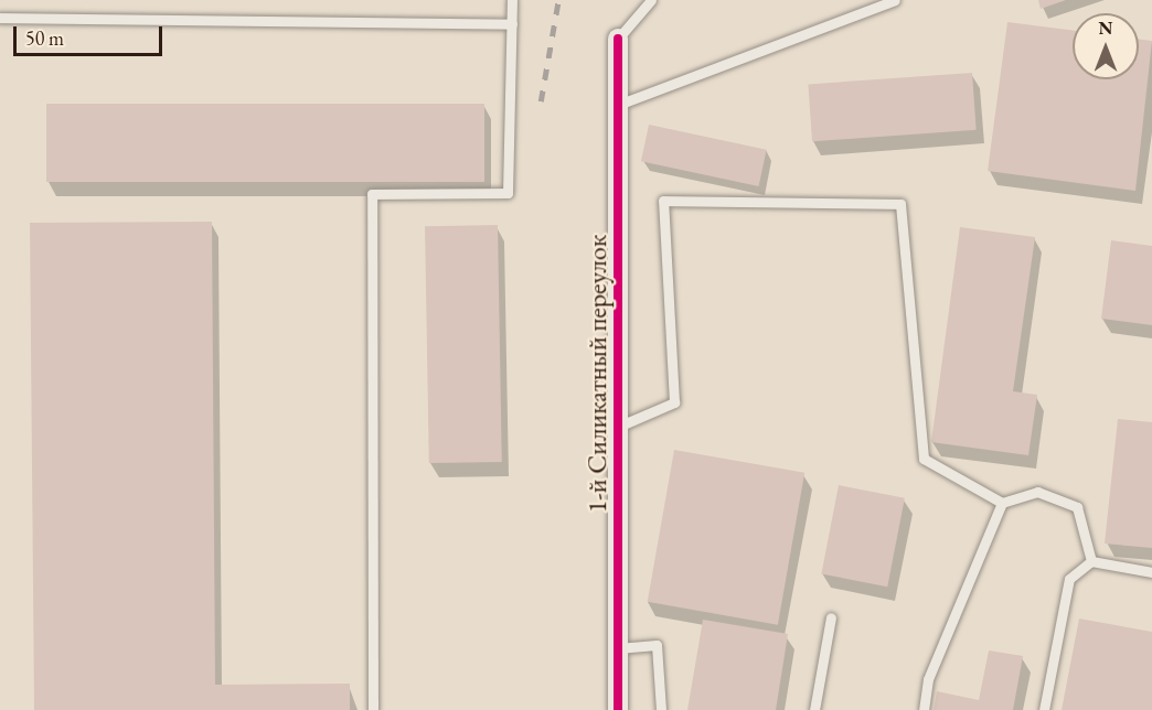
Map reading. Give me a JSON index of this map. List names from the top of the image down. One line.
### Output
{"streets":{"street":["1-й Силикатный переулок"]},"scale_bar":"50 m","north":"top"}
